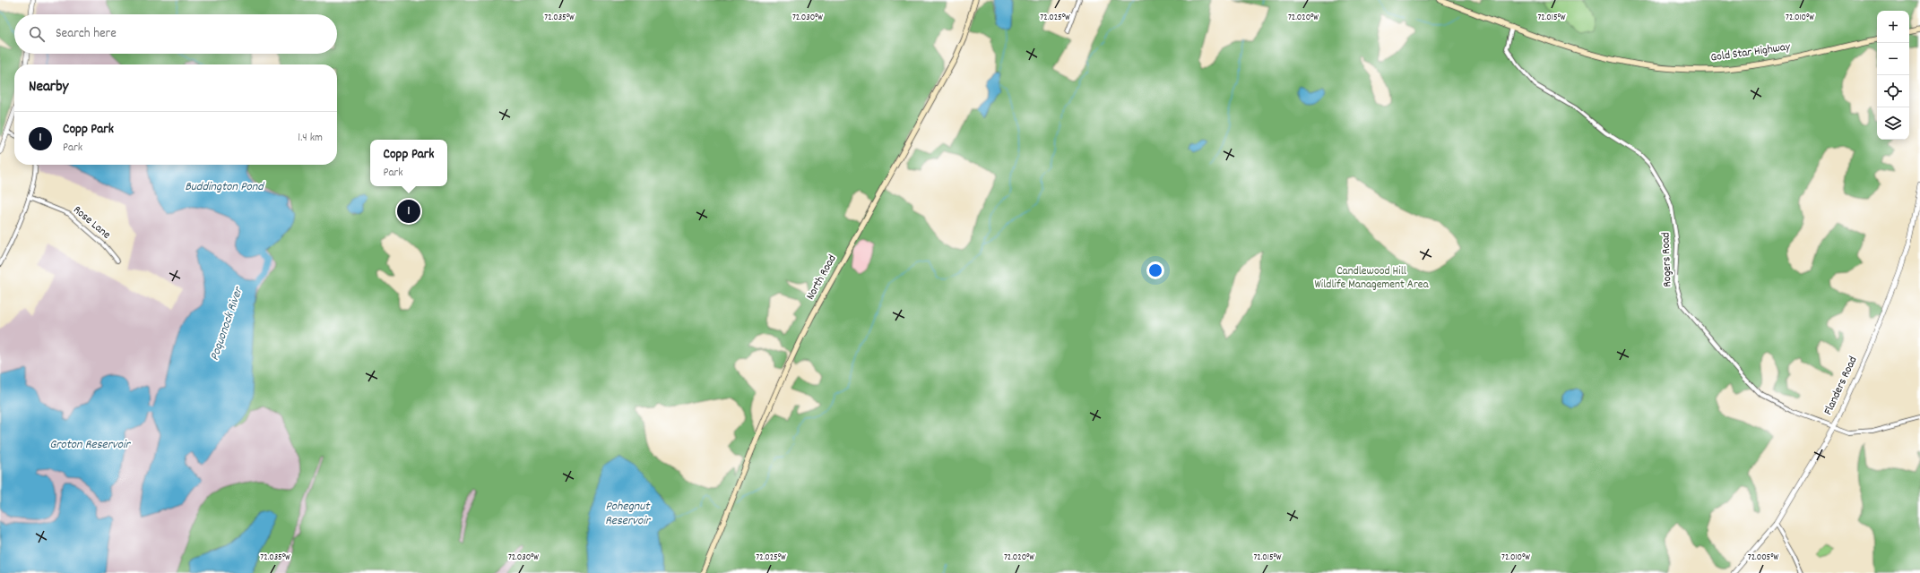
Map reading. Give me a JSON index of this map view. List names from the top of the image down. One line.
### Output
{"streets":{"main road":["Gold Star Highway","North Road"],"street":["Rose Lane","Rogers Road","Flanders Road"]},"crossings":[["Gold Star Highway","Rogers Road"],["Rogers Road","Flanders Road"]],"water":["Buddington Pond","Poquonock River","Groton Reservoir","Pohegnut Reservoir"],"parks":["Candlewood Hill Wildlife Management Area"],"page":{"map_buttons":["+","−"],"search":"Search here","heading":"Nearby","list":[{"mark":"1","name":"Copp Park","note":"Park","value":"1.4 km"}],"popup":["Copp Park","Park"],"pins":"1"},"coordinates":["72.035°W","72.030°W","72.025°W","72.020°W","72.015°W","72.010°W","72.005°W"]}
